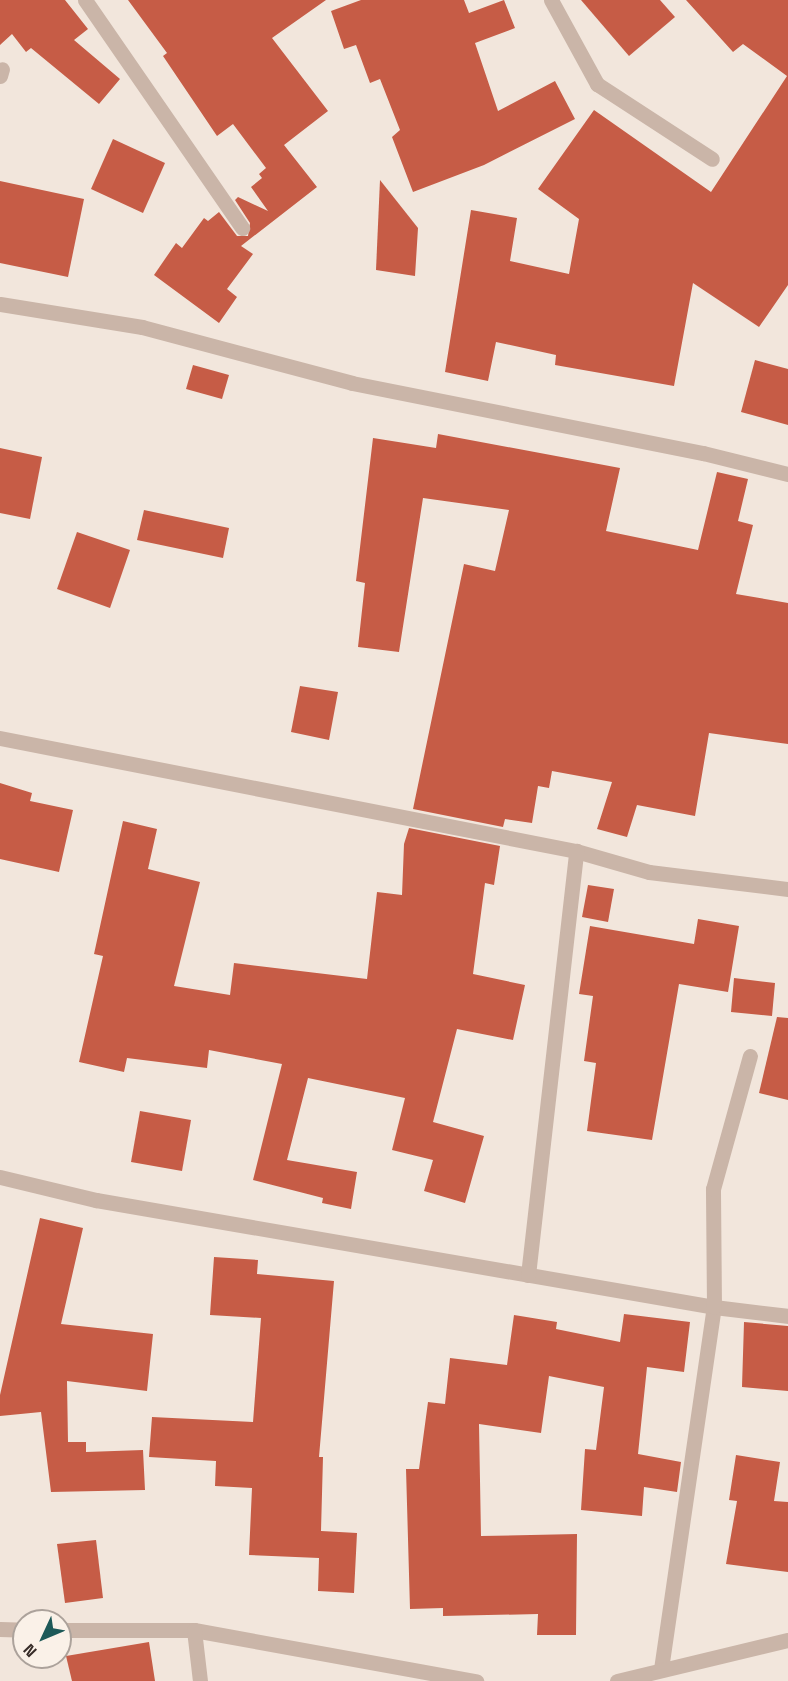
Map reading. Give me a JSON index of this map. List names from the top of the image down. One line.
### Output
{"north":"bottom left"}
